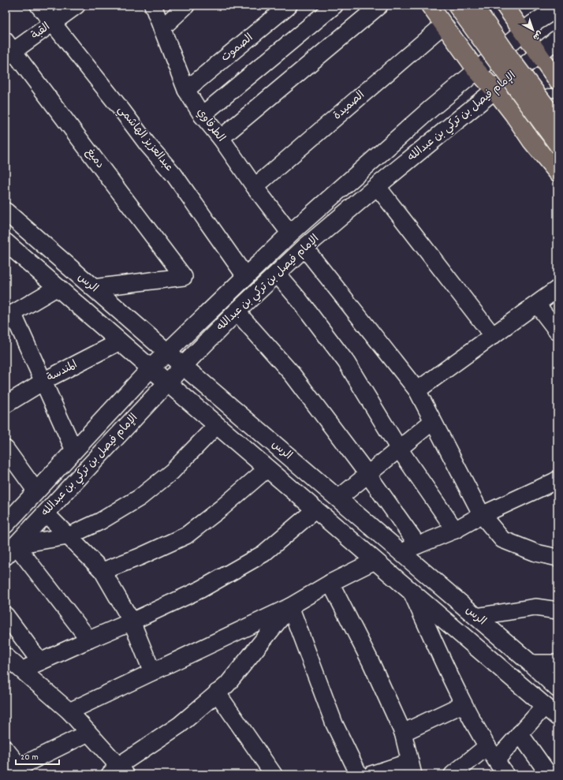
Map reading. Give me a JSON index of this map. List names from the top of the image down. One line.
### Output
{"streets":{"main road":["الإمام فيصل بن تركي بن عبدالله","الرس"],"street":["القبة","الصموت","الصميدة","الطرفاوي","عبدالعزيز الهاشمي","دميغ","المندسة"]},"crossings":[["القبة","عبدالعزيز الهاشمي"],["القبة","دميغ"],["الصموت","الطرفاوي"],["الصميدة","الطرفاوي"],["الإمام فيصل بن تركي بن عبدالله","الطرفاوي"],["الإمام فيصل بن تركي بن عبدالله","عبدالعزيز الهاشمي"],["الإمام فيصل بن تركي بن عبدالله","الرس"],["دميغ","الرس"],["الرس","المندسة"]],"scale_bar":"20 m","north":"bottom right"}
